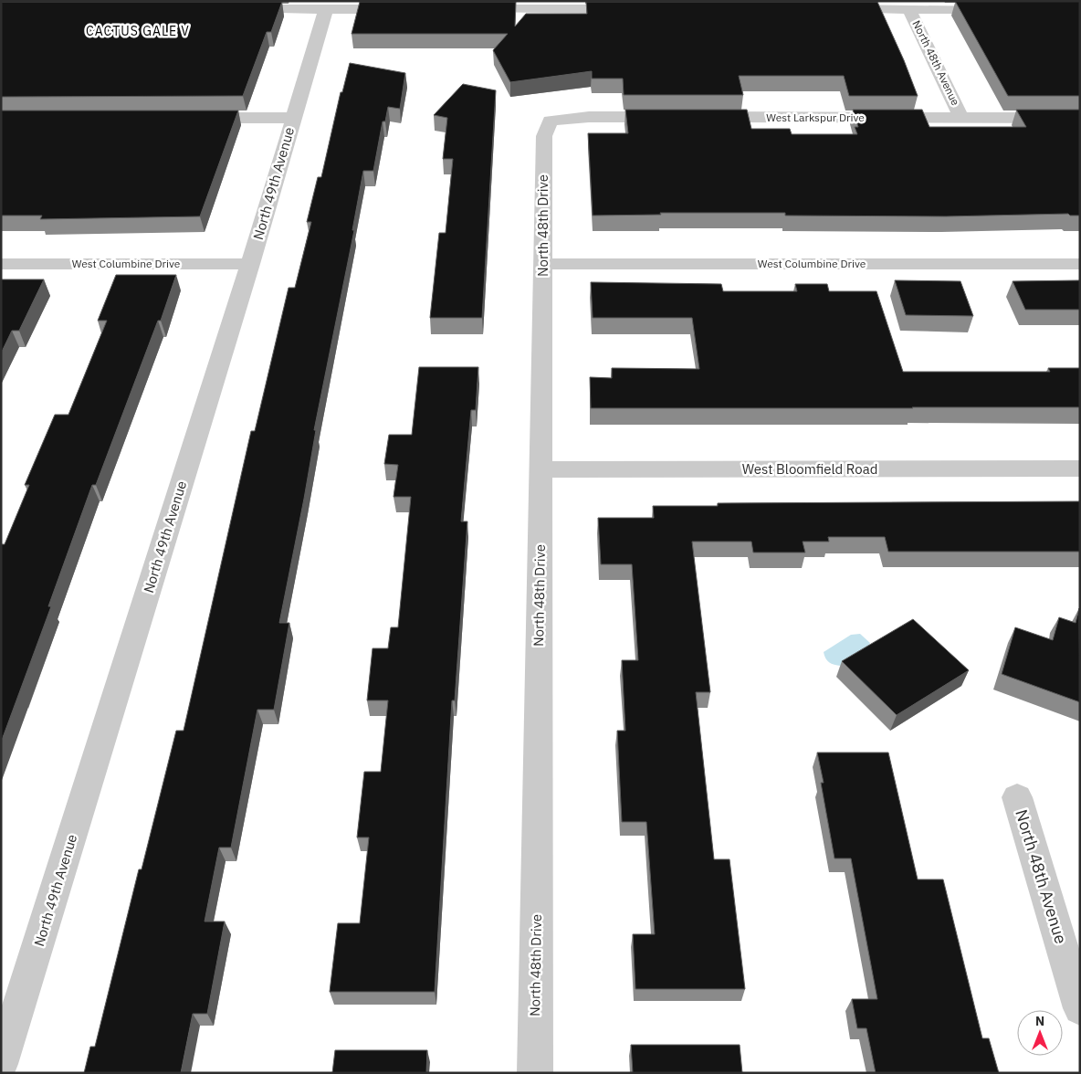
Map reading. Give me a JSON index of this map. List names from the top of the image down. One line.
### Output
{"streets":{"street":["North 48th Avenue","West Larkspur Drive","North 49th Avenue","North 48th Drive","West Columbine Drive","West Bloomfield Road"]},"crossings":[["North 48th Avenue","West Larkspur Drive"],["North 49th Avenue","West Columbine Drive"],["North 48th Drive","West Columbine Drive"],["North 48th Drive","West Bloomfield Road"]],"districts":["CACTUS GALE V"],"north":"top"}
